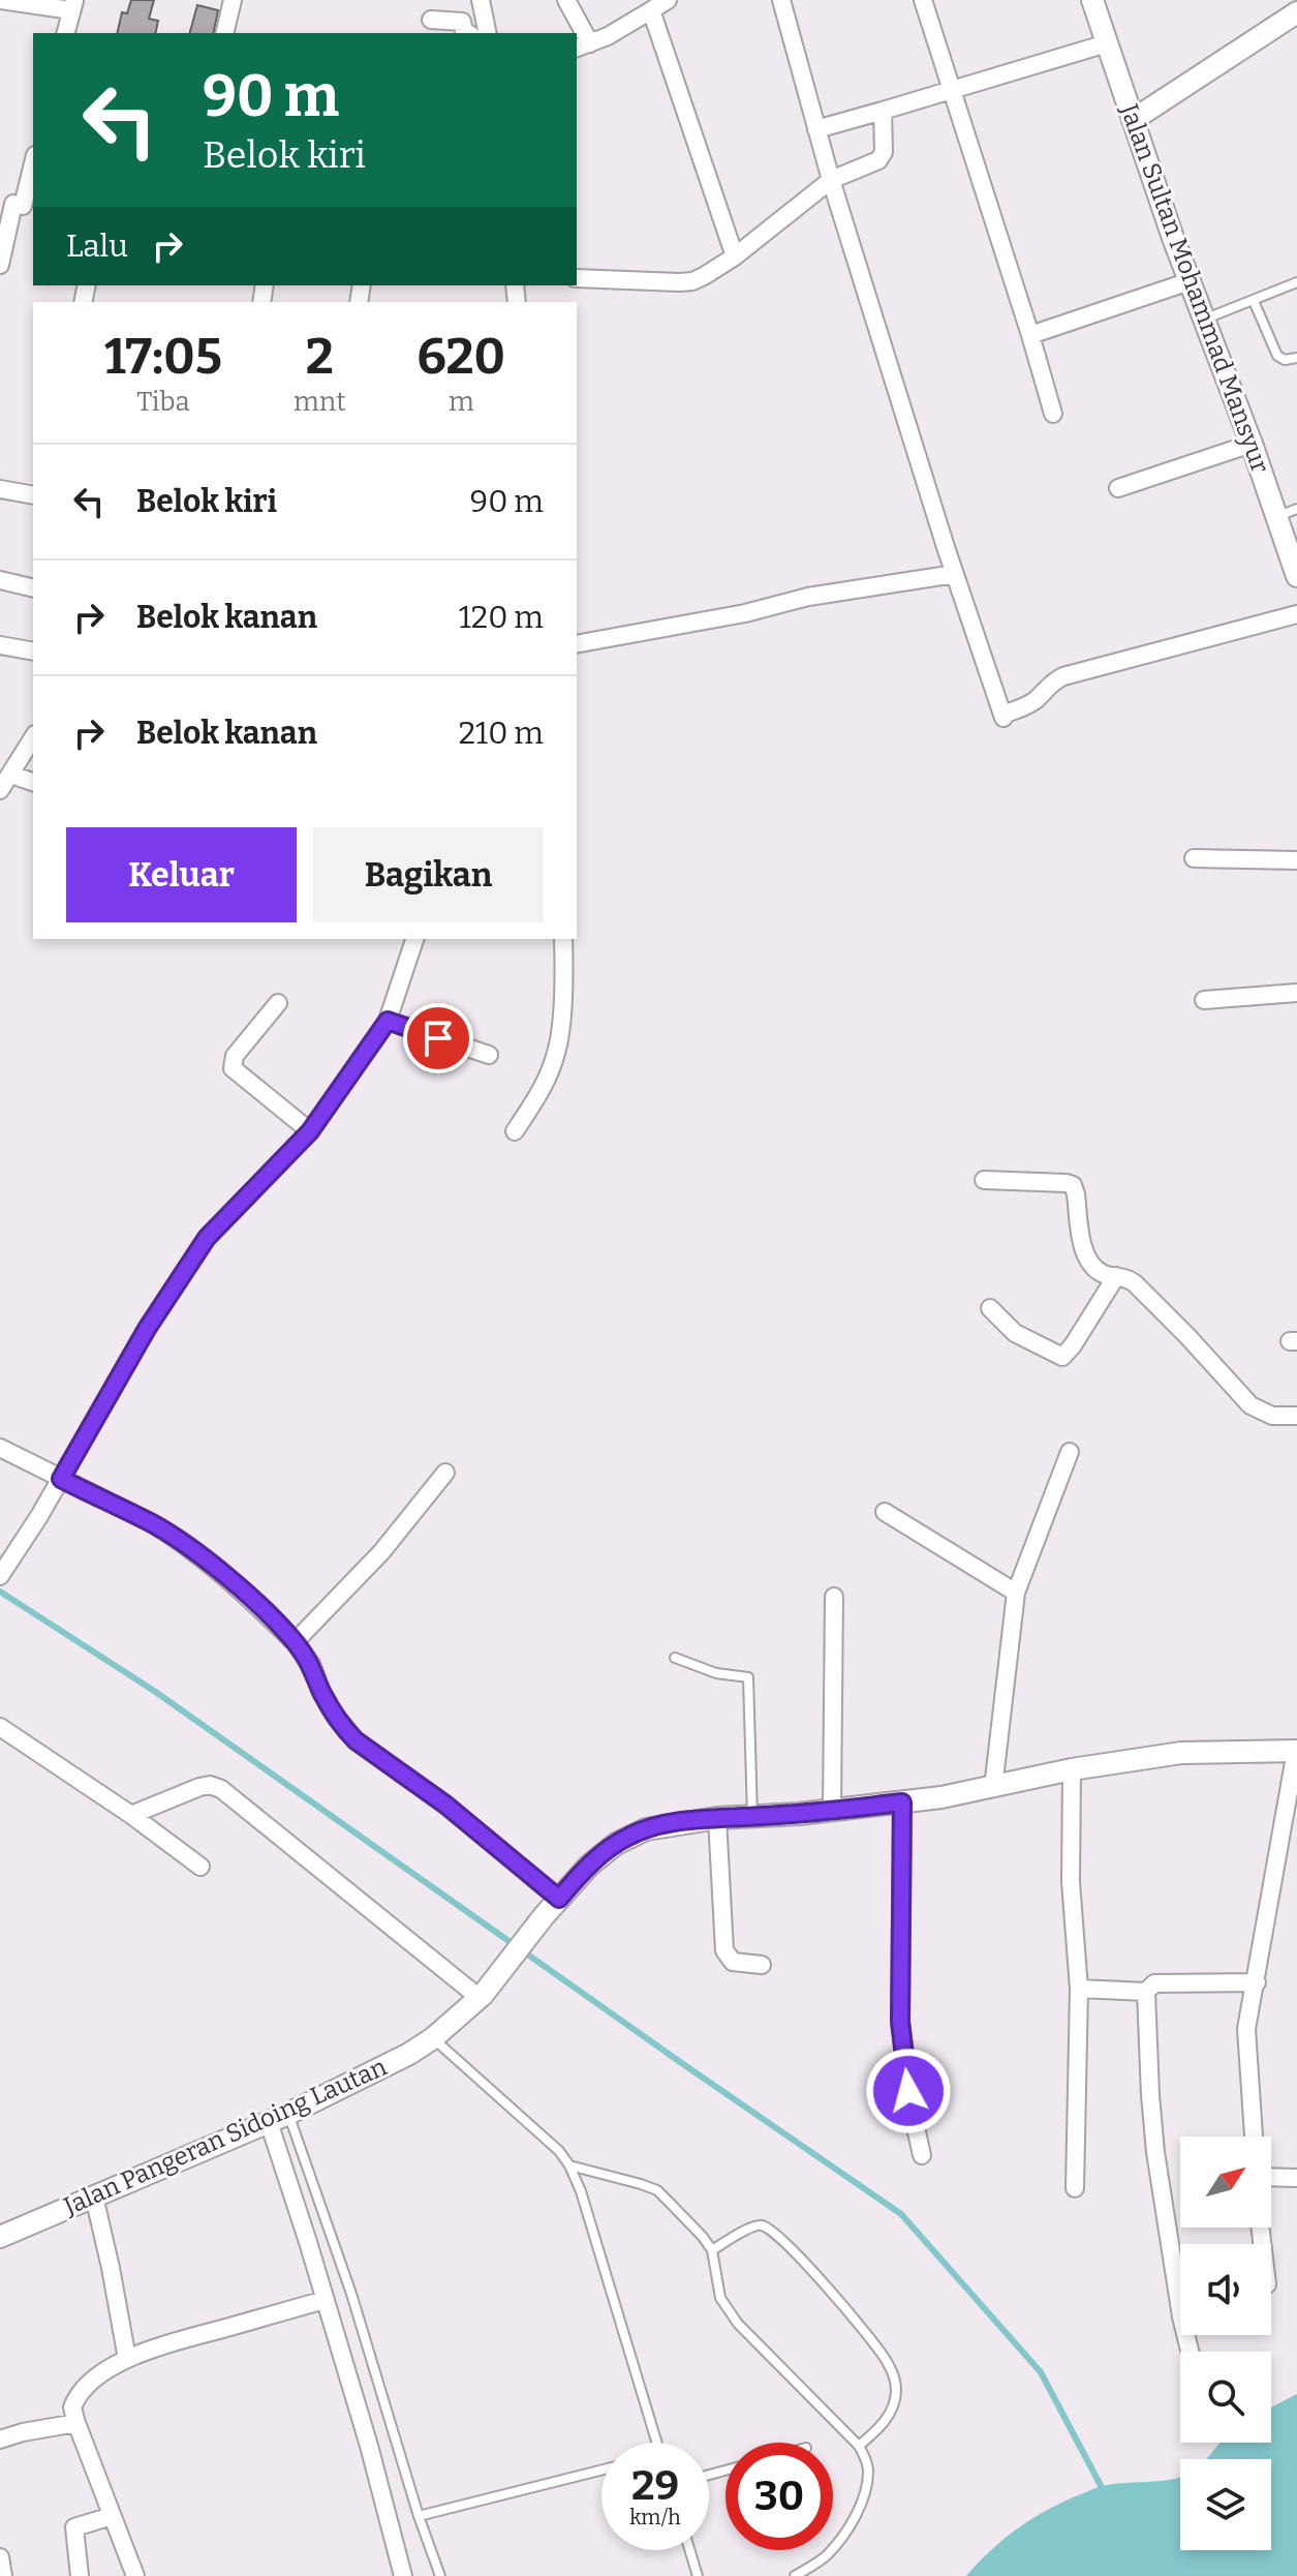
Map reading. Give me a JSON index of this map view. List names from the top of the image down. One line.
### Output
{"streets":{"street":["Jalan Sultan Mohammad Mansyur","Jalan Pangeran Sidoing Lautan"]},"north":"top right","page":{"turn":["90 m","Belok kiri"],"then":"Lalu","eta":["17:05","Tiba","2","mnt","620","m"],"list":[{"name":"Belok kiri","value":"90 m"},{"name":"Belok kanan","value":"120 m"},{"name":"Belok kanan","value":"210 m"}],"buttons":["Keluar","Bagikan"],"speed":"29 km/h","limit":"30"}}
